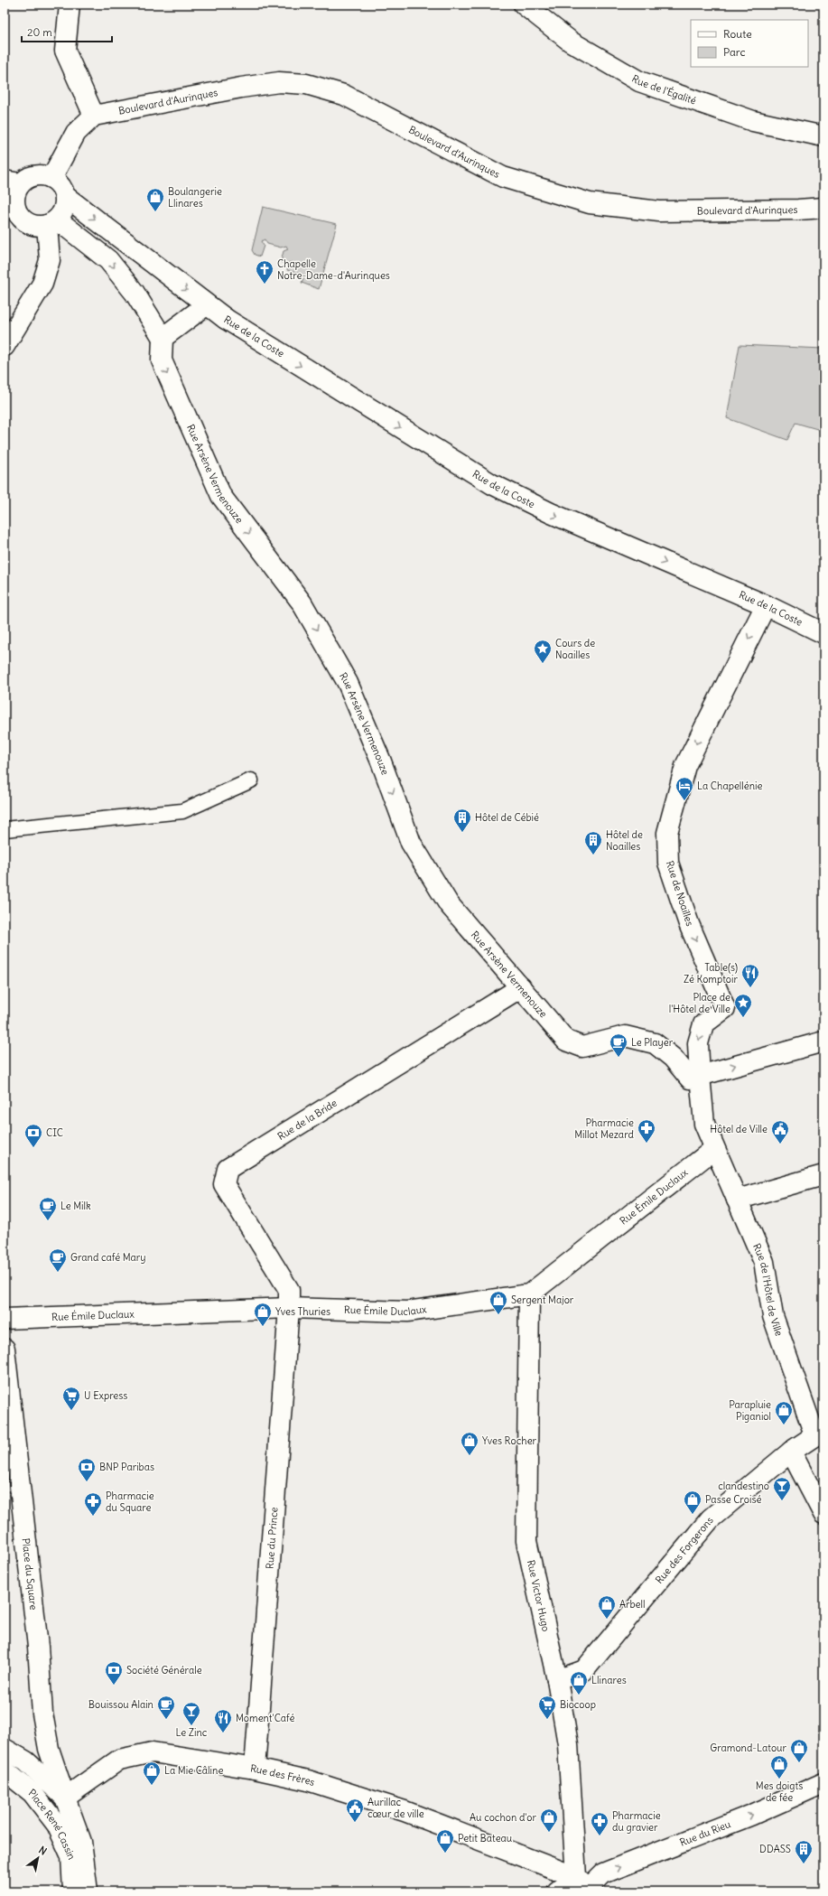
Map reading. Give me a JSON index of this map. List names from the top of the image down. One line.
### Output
{"streets":{"street":["Rue de l'Égalité","Boulevard d'Aurinques","Rue de la Coste","Rue Arsène Vermenouze","Rue de Noailles","Rue de la Bride","Rue Émile Duclaux","Rue de l'Hôtel de Ville","Rue du Prince","Rue des Forgerons","Place du Square","Rue Victor Hugo","Rue des Frères","Place René Cassin","Rue du Rieu"]},"crossings":[["Rue de la Coste","Rue de Noailles"],["Rue Arsène Vermenouze","Rue de Noailles"],["Rue Arsène Vermenouze","Rue de la Bride"],["Rue de la Bride","Rue Émile Duclaux"],["Rue de la Bride","Rue du Prince"],["Rue Émile Duclaux","Rue de l'Hôtel de Ville"],["Rue Émile Duclaux","Rue du Prince"],["Rue Émile Duclaux","Rue Victor Hugo"],["Rue de l'Hôtel de Ville","Rue des Forgerons"],["Rue du Prince","Rue des Frères"],["Rue des Forgerons","Rue Victor Hugo"],["Place du Square","Rue des Frères"],["Rue Victor Hugo","Rue des Frères"],["Rue Victor Hugo","Rue du Rieu"],["Rue des Frères","Rue du Rieu"]],"one_way":["Rue de la Coste","Rue Arsène Vermenouze","Rue de Noailles","Rue du Rieu"],"places":{"shop":["Boulangerie Llinares","Sergent Major","Yves Thuries","Parapluie Piganiol","Yves Rocher","Passe Croisé","Arbell","Llinares","Gramond-Latour","Mes doigts de fée","La Mie Câline","Au cochon d'or","Petit Bateau"],"church":["Chapelle Notre-Dame-d'Aurinques"],"place":["Cours de Noailles","Place de l'Hôtel de Ville"],"hotel":["La Chapellénie"],"building":["Hôtel de Cébié","Hôtel de Noailles","DDASS"],"restaurant":["Table(s) Zé Komptoir","Moment'Café"],"cafe":["Le Player","Le Milk","Grand café Mary","Bouissou Alain"],"pharmacy":["Pharmacie Millot Mezard","Pharmacie du Square","Pharmacie du gravier"],"public building":["Hôtel de Ville","Aurillac cœur de ville"],"bank":["CIC","BNP Paribas","Société Générale"],"supermarket":["U Express","Biocoop"],"bar":["clandestino","Le Zinc"]},"legend":["Route","Parc"],"scale_bar":"20 m","north":"top right"}
